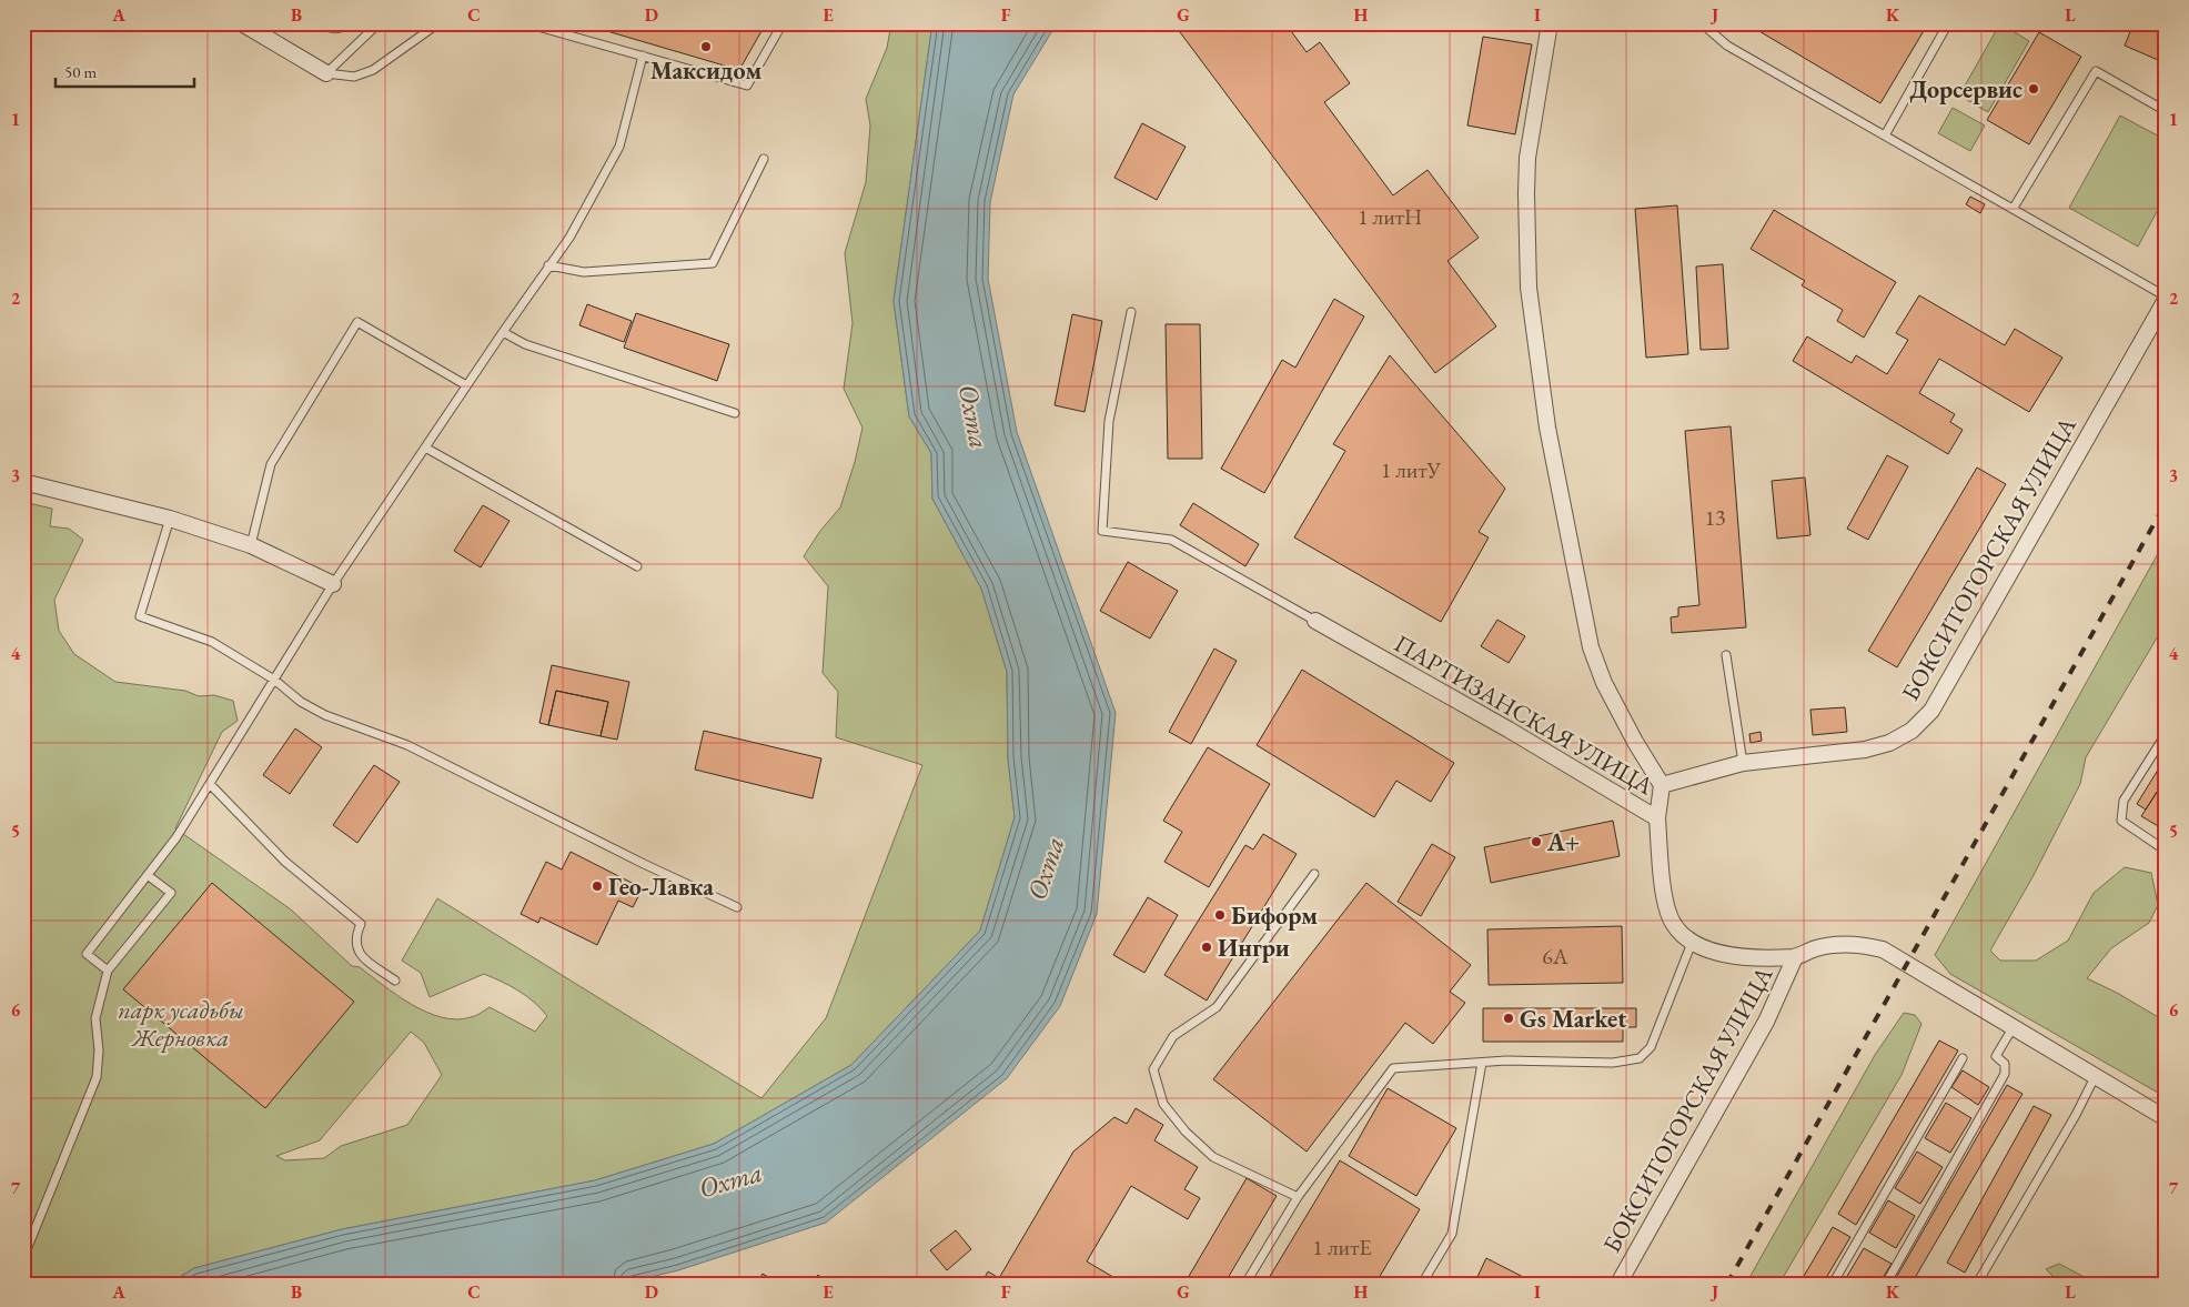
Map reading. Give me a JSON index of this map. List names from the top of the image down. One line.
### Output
{"streets":{"street":["БОКСИТОГОРСКАЯ УЛИЦА","ПАРТИЗАНСКАЯ УЛИЦА"]},"crossings":[["БОКСИТОГОРСКАЯ УЛИЦА","ПАРТИЗАНСКАЯ УЛИЦА"]],"water":["Охта"],"parks":["парк усадьбы Жерновка"],"places":["Максидом","Дорсервис","А+","Гео-Лавка","Биформ","Ингри","Gs Market"],"house_numbers":["1 литН","1 литУ","13","6А","1 литЕ"],"scale_bar":"50 m","grid":{"columns":["A","B","C","D","E","F","G","H","I","J","K","L"],"rows":["1","2","3","4","5","6","7"]}}
